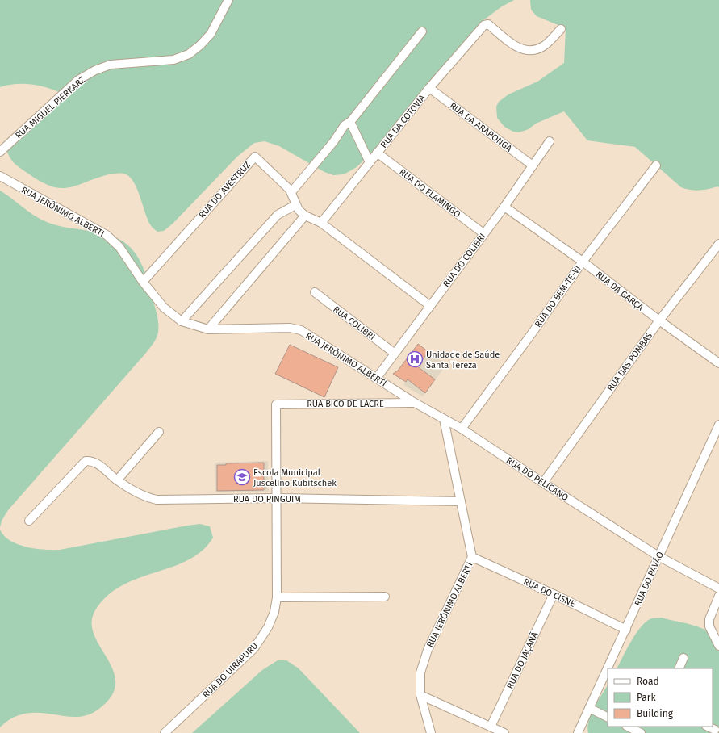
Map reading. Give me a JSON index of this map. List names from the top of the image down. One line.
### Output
{"streets":{"street":["RUA MIGUEL PIERKARZ","RUA DA COTOVIA","RUA DA ARAPONGA","RUA DO AVESTRUZ","RUA DO FLAMINGO","RUA JERÔNIMO ALBERTI","RUA DO COLIBRI","RUA DA GARÇA","RUA DO BEM-TE-VI","RUA COLIBRI","RUA DAS POMBAS","RUA BICO DE LACRE","RUA DO PELICANO","RUA DO PINGUIM","RUA DO PAVÃO","RUA DO CISNE","RUA DO JAÇANÃ","RUA DO UIRAPURU"]},"crossings":[["RUA DA COTOVIA","RUA DA ARAPONGA"],["RUA DA COTOVIA","RUA DO AVESTRUZ"],["RUA DA COTOVIA","RUA DO FLAMINGO"],["RUA DA ARAPONGA","RUA DO COLIBRI"],["RUA DO AVESTRUZ","RUA JERÔNIMO ALBERTI"],["RUA DO AVESTRUZ","RUA DO COLIBRI"],["RUA DO FLAMINGO","RUA DO COLIBRI"],["RUA JERÔNIMO ALBERTI","RUA DO COLIBRI"],["RUA JERÔNIMO ALBERTI","RUA BICO DE LACRE"],["RUA JERÔNIMO ALBERTI","RUA DO PELICANO"],["RUA JERÔNIMO ALBERTI","RUA DO PINGUIM"],["RUA JERÔNIMO ALBERTI","RUA DO CISNE"],["RUA DO COLIBRI","RUA DA GARÇA"],["RUA DO COLIBRI","RUA COLIBRI"],["RUA DA GARÇA","RUA DO BEM-TE-VI"],["RUA DA GARÇA","RUA DAS POMBAS"],["RUA DO BEM-TE-VI","RUA DO PELICANO"],["RUA DAS POMBAS","RUA DO PELICANO"],["RUA BICO DE LACRE","RUA DO PELICANO"],["RUA BICO DE LACRE","RUA DO UIRAPURU"],["RUA DO PELICANO","RUA DO PAVÃO"],["RUA DO PINGUIM","RUA DO UIRAPURU"],["RUA DO PAVÃO","RUA DO CISNE"],["RUA DO CISNE","RUA DO JAÇANÃ"]],"places":{"hospital":["Unidade de Saúde Santa Tereza"],"school or university":["Escola Municipal Juscelino Kubitschek"]},"legend":["Road","Park","Building"]}
